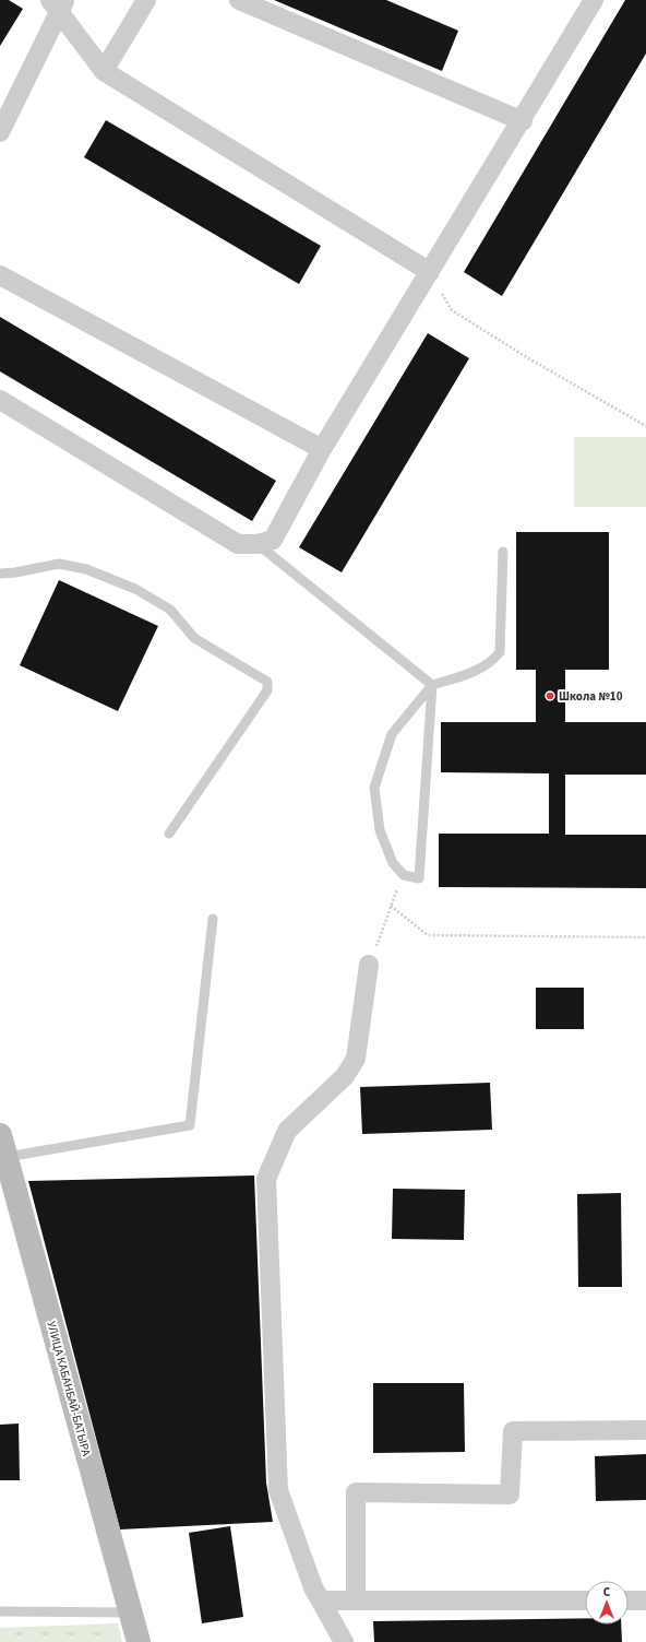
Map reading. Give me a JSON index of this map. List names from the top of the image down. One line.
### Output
{"streets":{"main road":["УЛИЦА КАБАНБАЙ-БАТЫРА"]},"places":["Школа №10"],"north":"top"}
